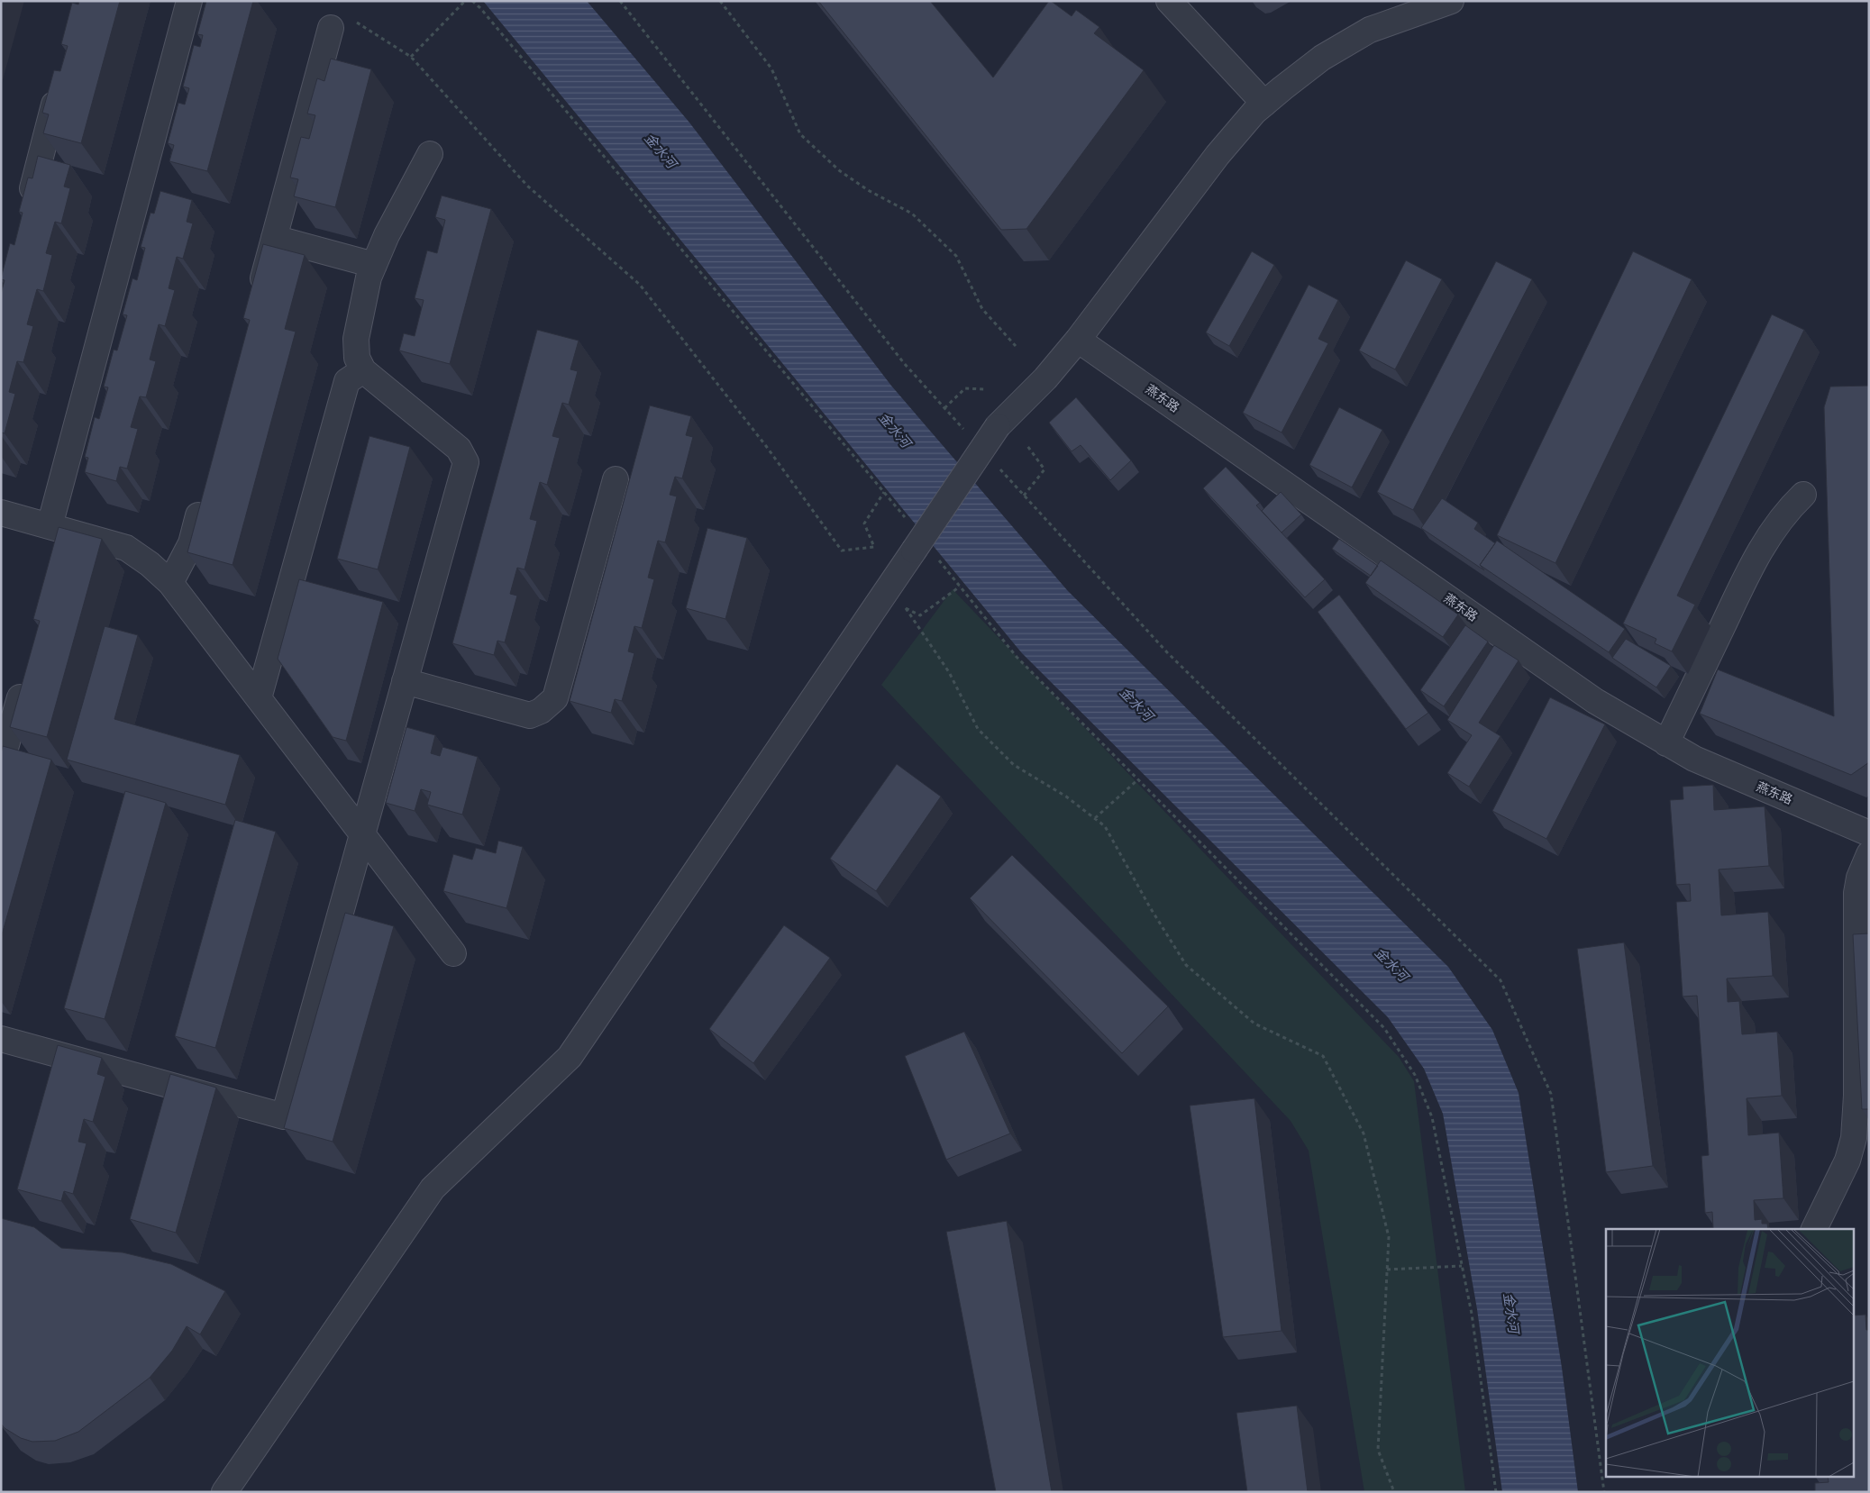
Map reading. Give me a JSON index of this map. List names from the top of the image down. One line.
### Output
{"streets":{"street":["燕东路"]},"water":["金水河"]}
